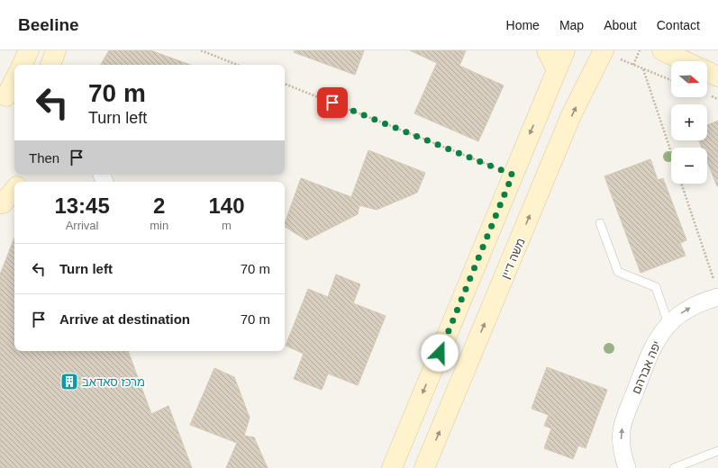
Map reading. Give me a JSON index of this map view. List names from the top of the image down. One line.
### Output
{"streets":{"street":["משה דיין","יפה אברהם"]},"one_way":["יפה אברהם"],"places":{"building":["מרכז סאדאב"]},"north":"right","page":{"header":"Beeline","nav":["Home","Map","About","Contact"],"map_buttons":["+","−"],"turn":["70 m","Turn left"],"then":"Then","eta":["13:45","Arrival","2","min","140","m"],"list":[{"name":"Turn left","value":"70 m"},{"name":"Arrive at destination","value":"70 m"}]}}
